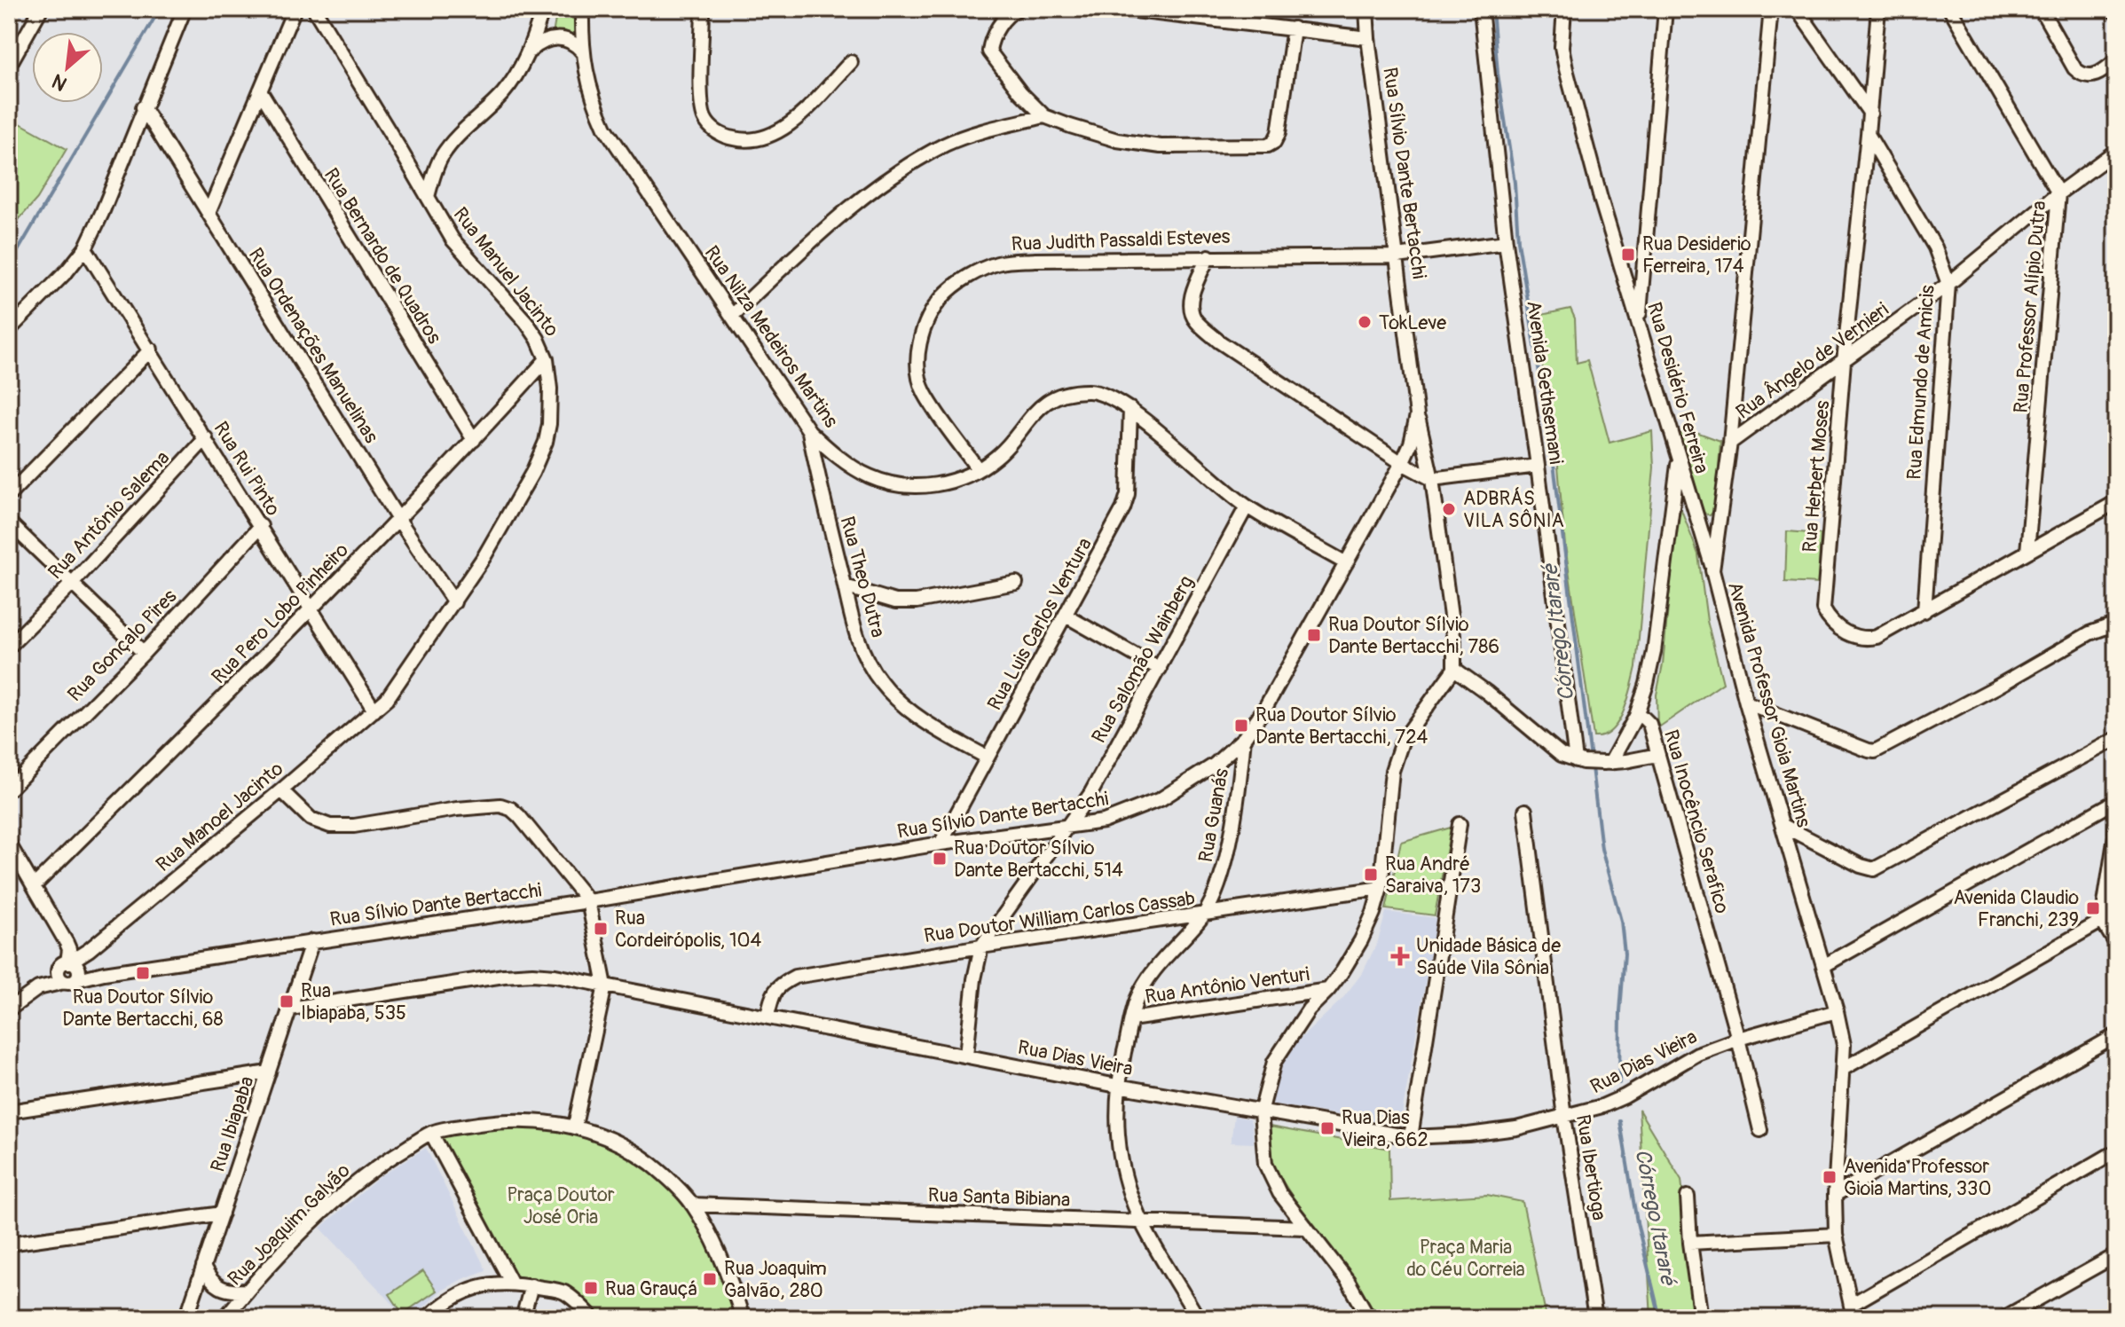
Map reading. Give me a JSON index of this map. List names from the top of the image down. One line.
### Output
{"streets":{"street":["Rua Sílvio Dante Bertacchi","Rua Judith Passaldi Esteves","Rua Bernardo de Quadros","Rua Manuel Jacinto","Rua Professor Alípio Dutra","Rua Nilza Medeiros Martins","Rua Ordenações Manuelinas","Rua Ângelo de Vernieri","Avenida Gethsemani","Rua Edmundo de Amicis","Rua Desidério Ferreira","Rua Rui Pinto","Rua Herbert Moses","Rua Antônio Salema","Rua Theo Dutra","Rua Pero Lobo Pinheiro","Rua Luis Carlos Ventura","Rua Gonçalo Pires","Rua Salomão Wainberg","Avenida Professor Gioia Martins","Rua Guanás","Rua Manoel Jacinto","Rua Inocêncio Serafico","Rua Doutor William Carlos Cassab","Rua Antônio Venturi","Rua Dias Vieira","Rua Ibiapaba","Rua Ibertioga","Rua Santa Bibiana","Rua Joaquim Galvão"]},"crossings":[["Rua Sílvio Dante Bertacchi","Rua Judith Passaldi Esteves"],["Rua Sílvio Dante Bertacchi","Rua Nilza Medeiros Martins"],["Rua Sílvio Dante Bertacchi","Rua Luis Carlos Ventura"],["Rua Sílvio Dante Bertacchi","Rua Salomão Wainberg"],["Rua Sílvio Dante Bertacchi","Rua Guanás"],["Rua Sílvio Dante Bertacchi","Rua Manoel Jacinto"],["Rua Sílvio Dante Bertacchi","Rua Ibiapaba"],["Rua Judith Passaldi Esteves","Rua Nilza Medeiros Martins"],["Rua Judith Passaldi Esteves","Avenida Gethsemani"],["Rua Bernardo de Quadros","Rua Pero Lobo Pinheiro"],["Rua Manuel Jacinto","Rua Ordenações Manuelinas"],["Rua Manuel Jacinto","Rua Rui Pinto"],["Rua Manuel Jacinto","Rua Pero Lobo Pinheiro"],["Rua Manuel Jacinto","Rua Manoel Jacinto"],["Rua Professor Alípio Dutra","Rua Ângelo de Vernieri"],["Rua Professor Alípio Dutra","Rua Herbert Moses"],["Rua Nilza Medeiros Martins","Rua Theo Dutra"],["Rua Nilza Medeiros Martins","Rua Luis Carlos Ventura"],["Rua Nilza Medeiros Martins","Rua Salomão Wainberg"],["Rua Ordenações Manuelinas","Rua Pero Lobo Pinheiro"],["Rua Ângelo de Vernieri","Rua Edmundo de Amicis"],["Rua Ângelo de Vernieri","Rua Herbert Moses"],["Rua Ângelo de Vernieri","Avenida Professor Gioia Martins"],["Rua Edmundo de Amicis","Rua Herbert Moses"],["Rua Desidério Ferreira","Avenida Professor Gioia Martins"],["Rua Rui Pinto","Rua Antônio Salema"],["Rua Rui Pinto","Rua Pero Lobo Pinheiro"],["Rua Rui Pinto","Rua Gonçalo Pires"],["Rua Rui Pinto","Rua Manoel Jacinto"],["Rua Theo Dutra","Rua Luis Carlos Ventura"],["Rua Salomão Wainberg","Rua Doutor William Carlos Cassab"],["Avenida Professor Gioia Martins","Rua Dias Vieira"],["Rua Guanás","Rua Doutor William Carlos Cassab"],["Rua Guanás","Rua Antônio Venturi"],["Rua Guanás","Rua Dias Vieira"],["Rua Guanás","Rua Santa Bibiana"],["Rua Inocêncio Serafico","Rua Dias Vieira"],["Rua Doutor William Carlos Cassab","Rua Dias Vieira"],["Rua Dias Vieira","Rua Ibiapaba"],["Rua Dias Vieira","Rua Ibertioga"],["Rua Santa Bibiana","Rua Joaquim Galvão"]],"water":["Córrego Itararé"],"parks":["Praça Doutor José Oria","Praça Maria do Céu Correia"],"places":{"transit":["Rua Desiderio Ferreira, 174","Rua Doutor Sílvio Dante Bertacchi, 786","Rua Doutor Sílvio Dante Bertacchi, 724","Rua Doutor Sílvio Dante Bertacchi, 514","Rua André Saraiva, 173","Avenida Claudio Franchi, 239","Rua Cordeirópolis, 104","Rua Doutor Sílvio Dante Bertacchi, 68","Rua Ibiapaba, 535","Rua Dias Vieira, 662","Avenida Professor Gioia Martins, 330","Rua Joaquim Galvão, 280","Rua Grauçá"],"other":["TokLeve","ADBRÁS VILA SÔNIA"],"health":["Unidade Básica de Saúde Vila Sônia"]},"north":"bottom left"}
